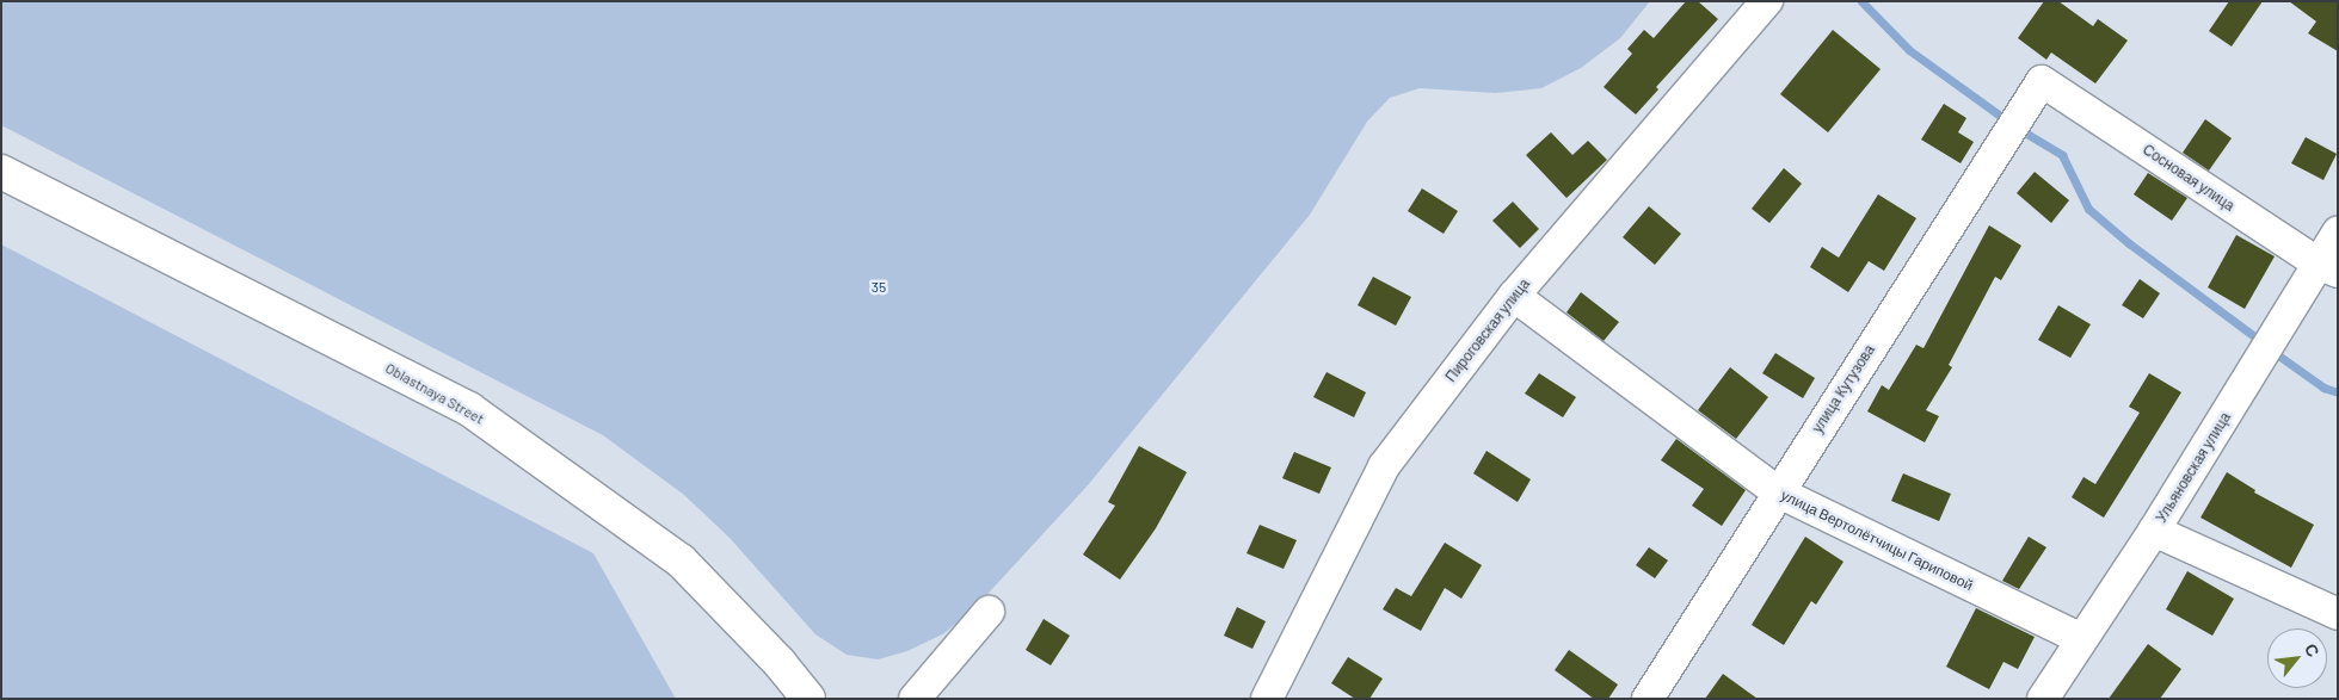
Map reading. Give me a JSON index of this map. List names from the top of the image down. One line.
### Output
{"streets":{"main road":["Oblastnaya Street"],"street":["Сосновая улица","Пироговская улица","улица Кутузова","Ульяновская улица","улица Вертолётчицы Гариповой"]},"crossings":[["Сосновая улица","улица Кутузова"],["Сосновая улица","Ульяновская улица"],["Пироговская улица","улица Вертолётчицы Гариповой"],["улица Кутузова","улица Вертолётчицы Гариповой"],["Ульяновская улица","улица Вертолётчицы Гариповой"]],"parks":["35"],"north":"top right"}
